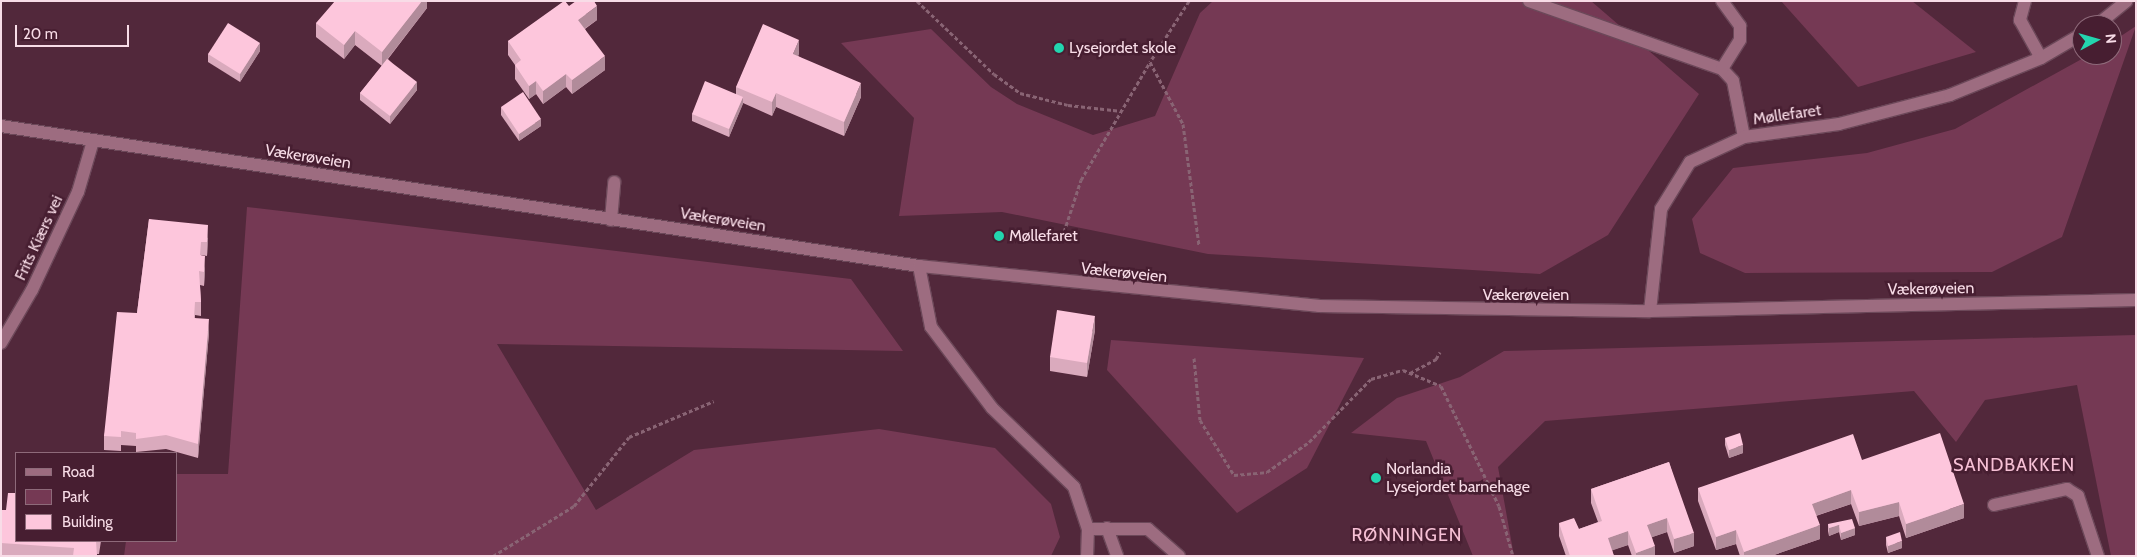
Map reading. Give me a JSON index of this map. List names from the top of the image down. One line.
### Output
{"streets":{"main road":["Møllefaret","Vækerøveien","Frits Kiærs vei"]},"crossings":[["Møllefaret","Vækerøveien"],["Vækerøveien","Frits Kiærs vei"]],"districts":["SANDBAKKEN","RØNNINGEN"],"places":["Lysejordet skole","Møllefaret","Norlandia Lysejordet barnehage"],"legend":["Road","Park","Building"],"scale_bar":"20 m","north":"right"}
